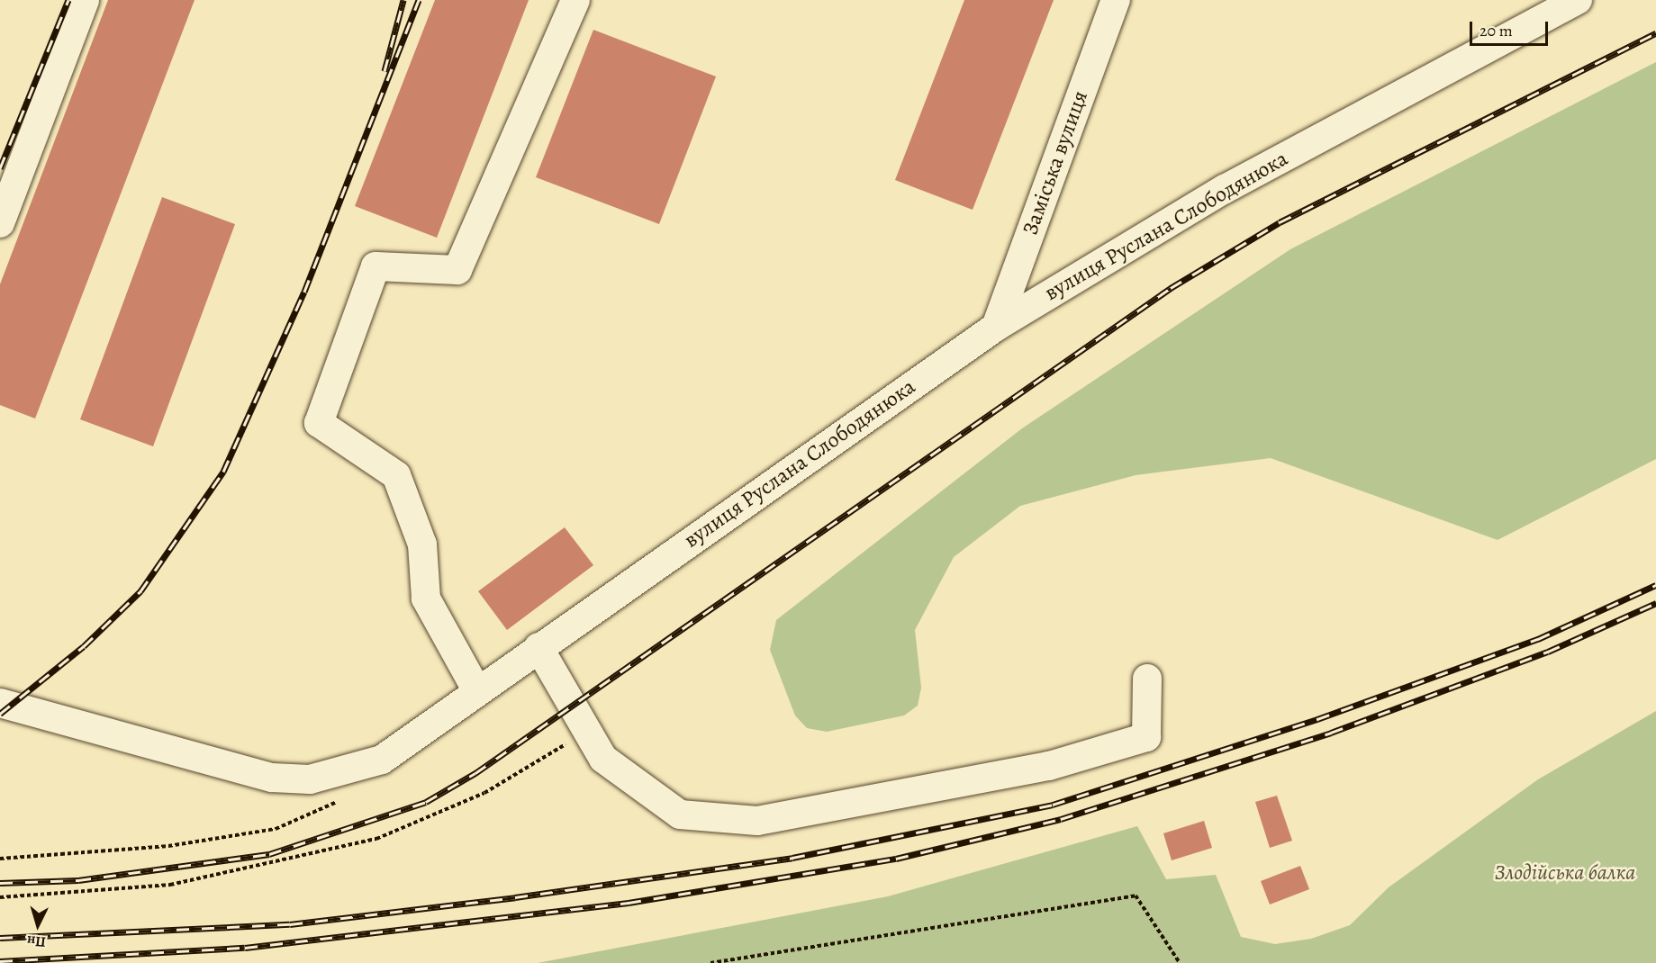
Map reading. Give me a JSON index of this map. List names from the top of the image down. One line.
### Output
{"streets":{"street":["Заміська вулиця","вулиця Руслана Слободянюка"]},"crossings":[["Заміська вулиця","вулиця Руслана Слободянюка"]],"parks":["Злодійська балка"],"scale_bar":"20 m","north":"bottom"}
